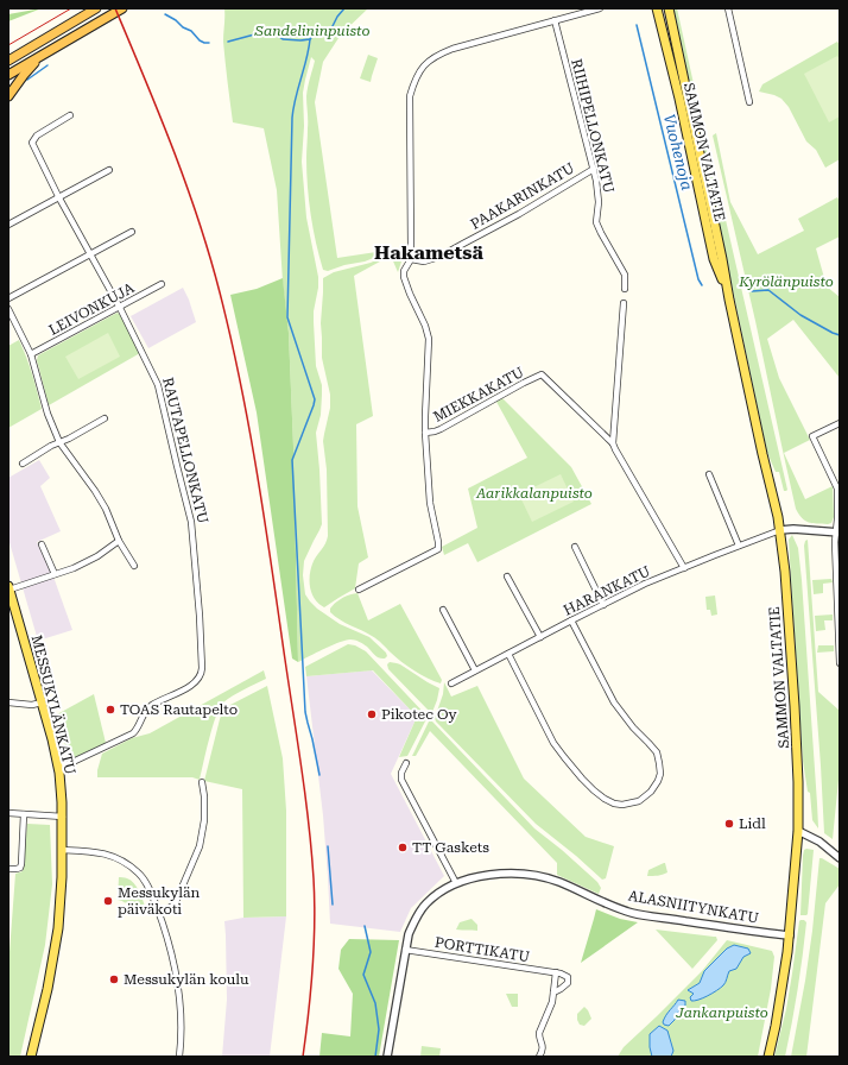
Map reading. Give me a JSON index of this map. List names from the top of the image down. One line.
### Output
{"streets":{"main road":["SAMMON VALTATIE","MESSUKYLÄNKATU"],"street":["RIIHIPELLONKATU","PAAKARINKATU","LEIVONKUJA","MIEKKAKATU","RAUTAPELLONKATU","HARANKATU","ALASNIITYNKATU","PORTTIKATU"]},"crossings":[["RIIHIPELLONKATU","PAAKARINKATU"],["SAMMON VALTATIE","HARANKATU"],["SAMMON VALTATIE","ALASNIITYNKATU"],["LEIVONKUJA","RAUTAPELLONKATU"],["RAUTAPELLONKATU","MESSUKYLÄNKATU"],["ALASNIITYNKATU","PORTTIKATU"]],"districts":["Hakametsä"],"water":["Vuohenoja"],"parks":["Sandelininpuisto","Kyrölänpuisto","Aarikkalanpuisto","Jankanpuisto"],"places":["TOAS Rautapelto","Pikotec Oy","Lidl","TT Gaskets","Messukylän päiväkoti","Messukylän koulu"]}
